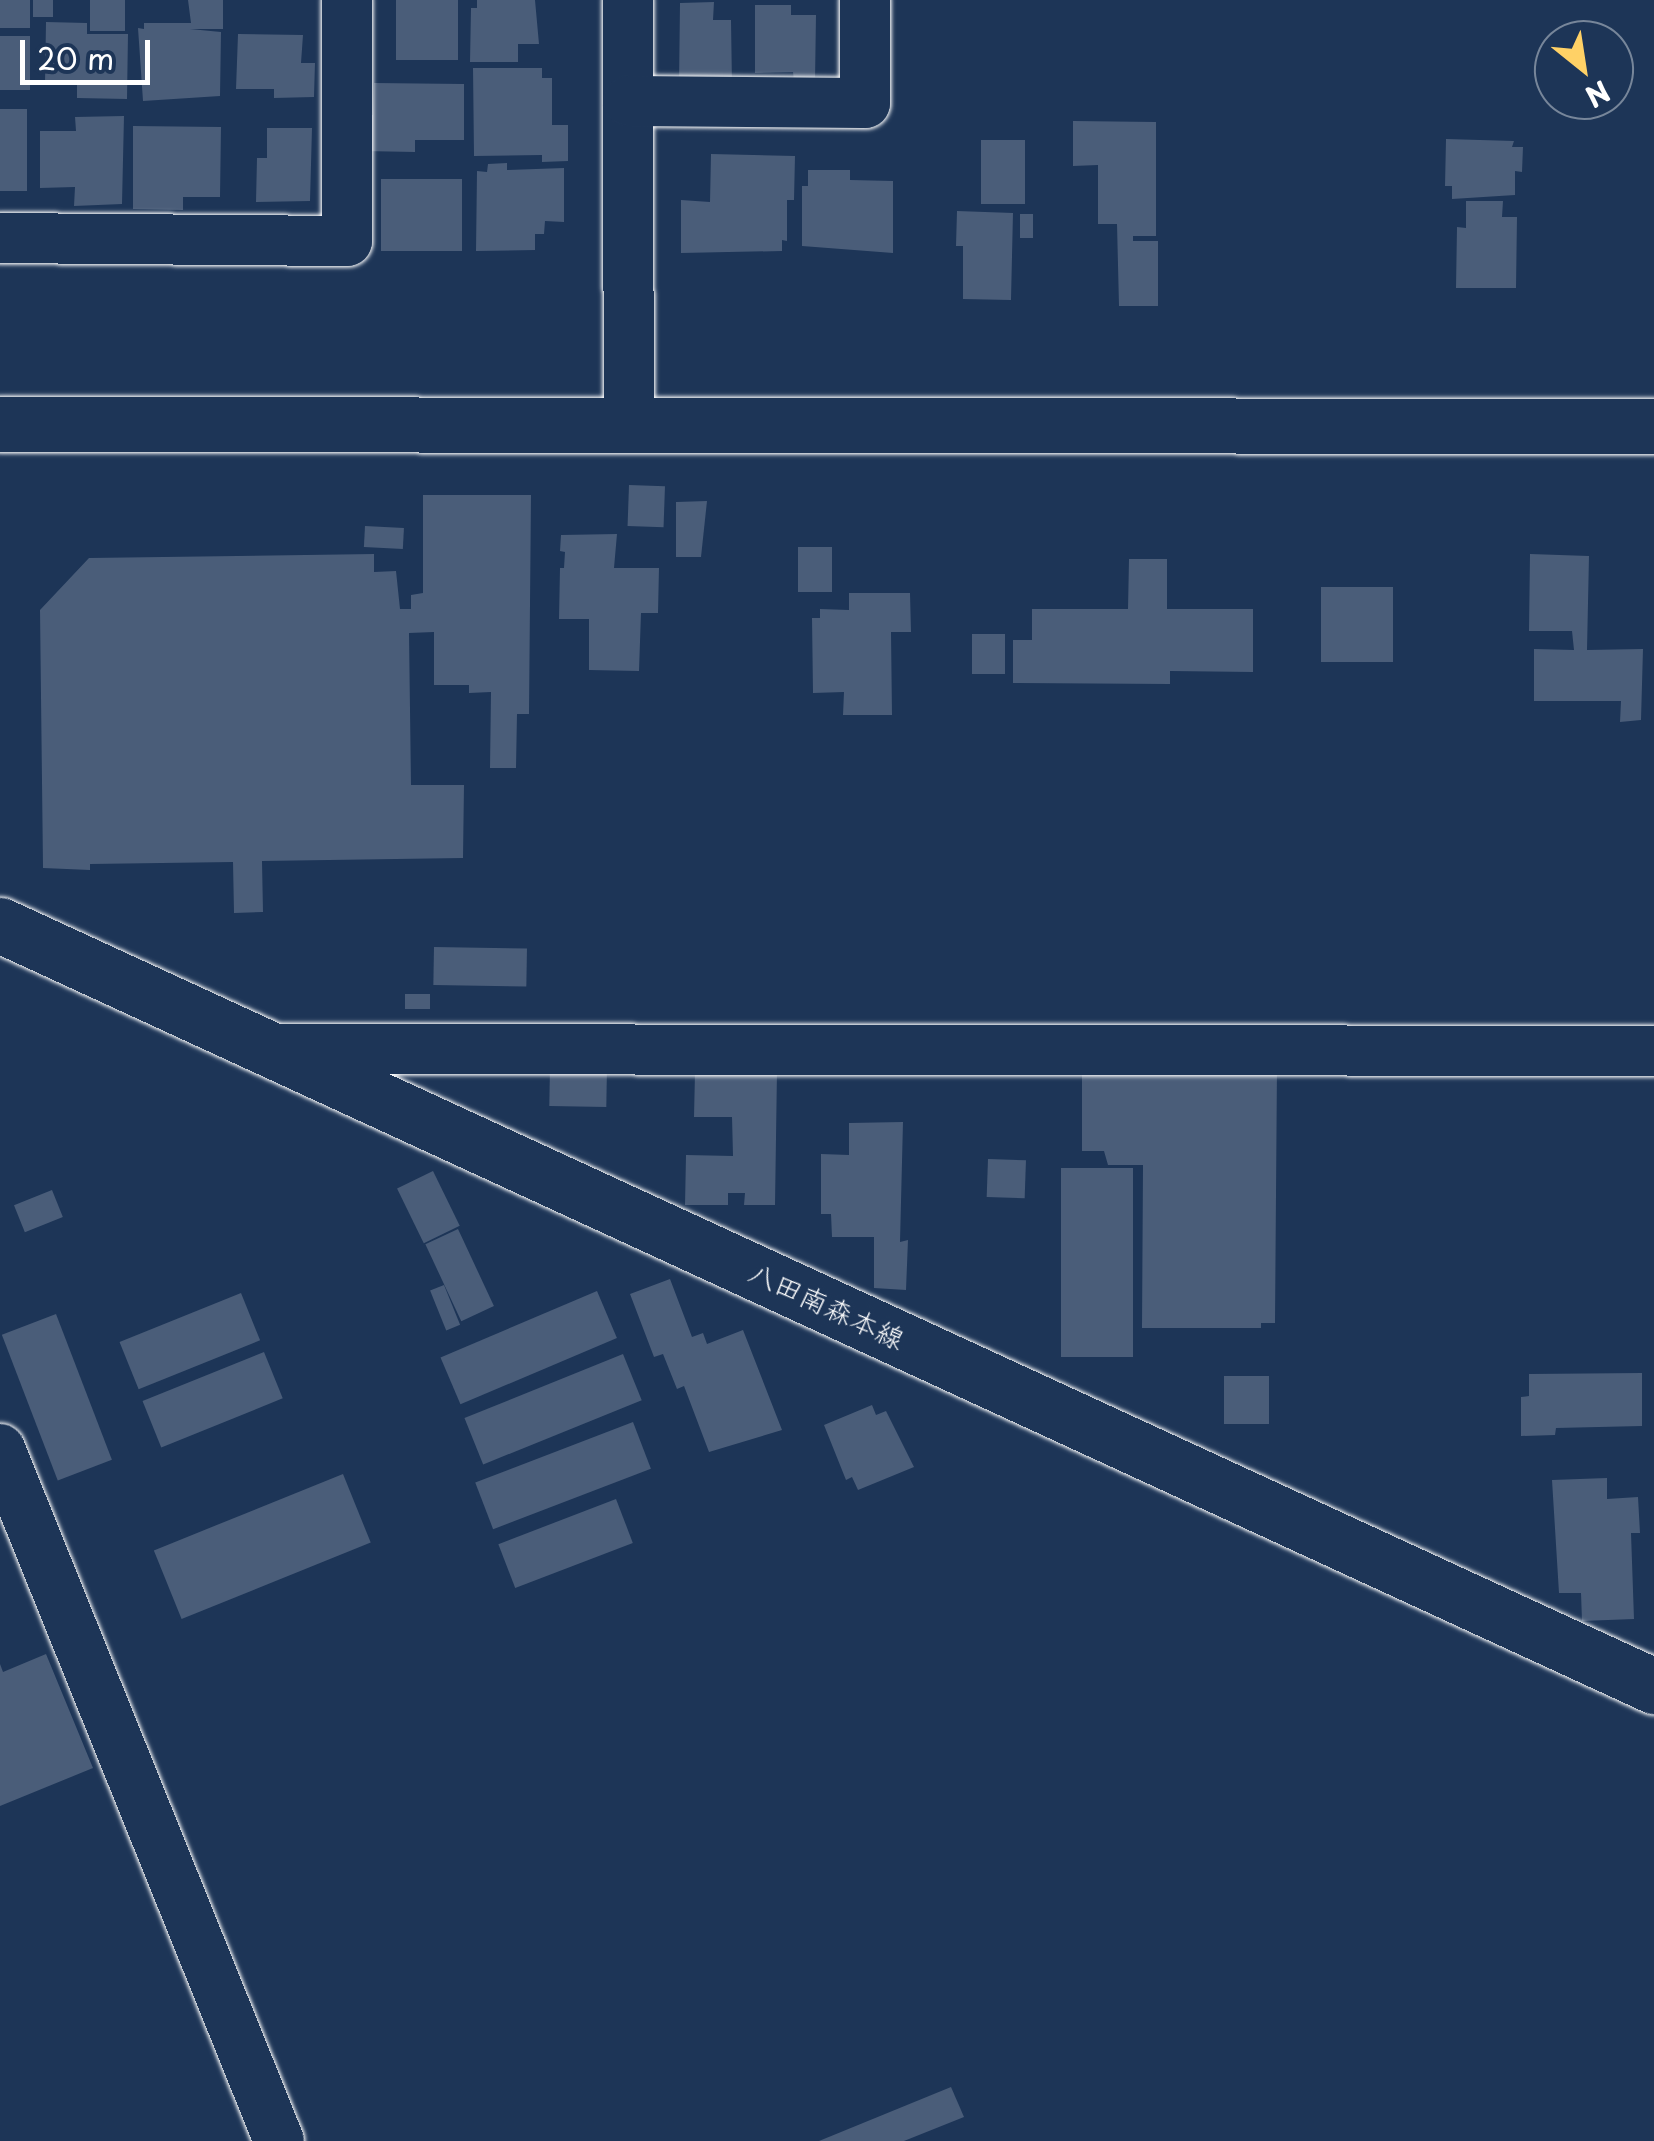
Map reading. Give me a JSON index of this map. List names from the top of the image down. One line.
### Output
{"streets":{"main road":["八田南森本線"]},"scale_bar":"20 m","north":"bottom right"}
